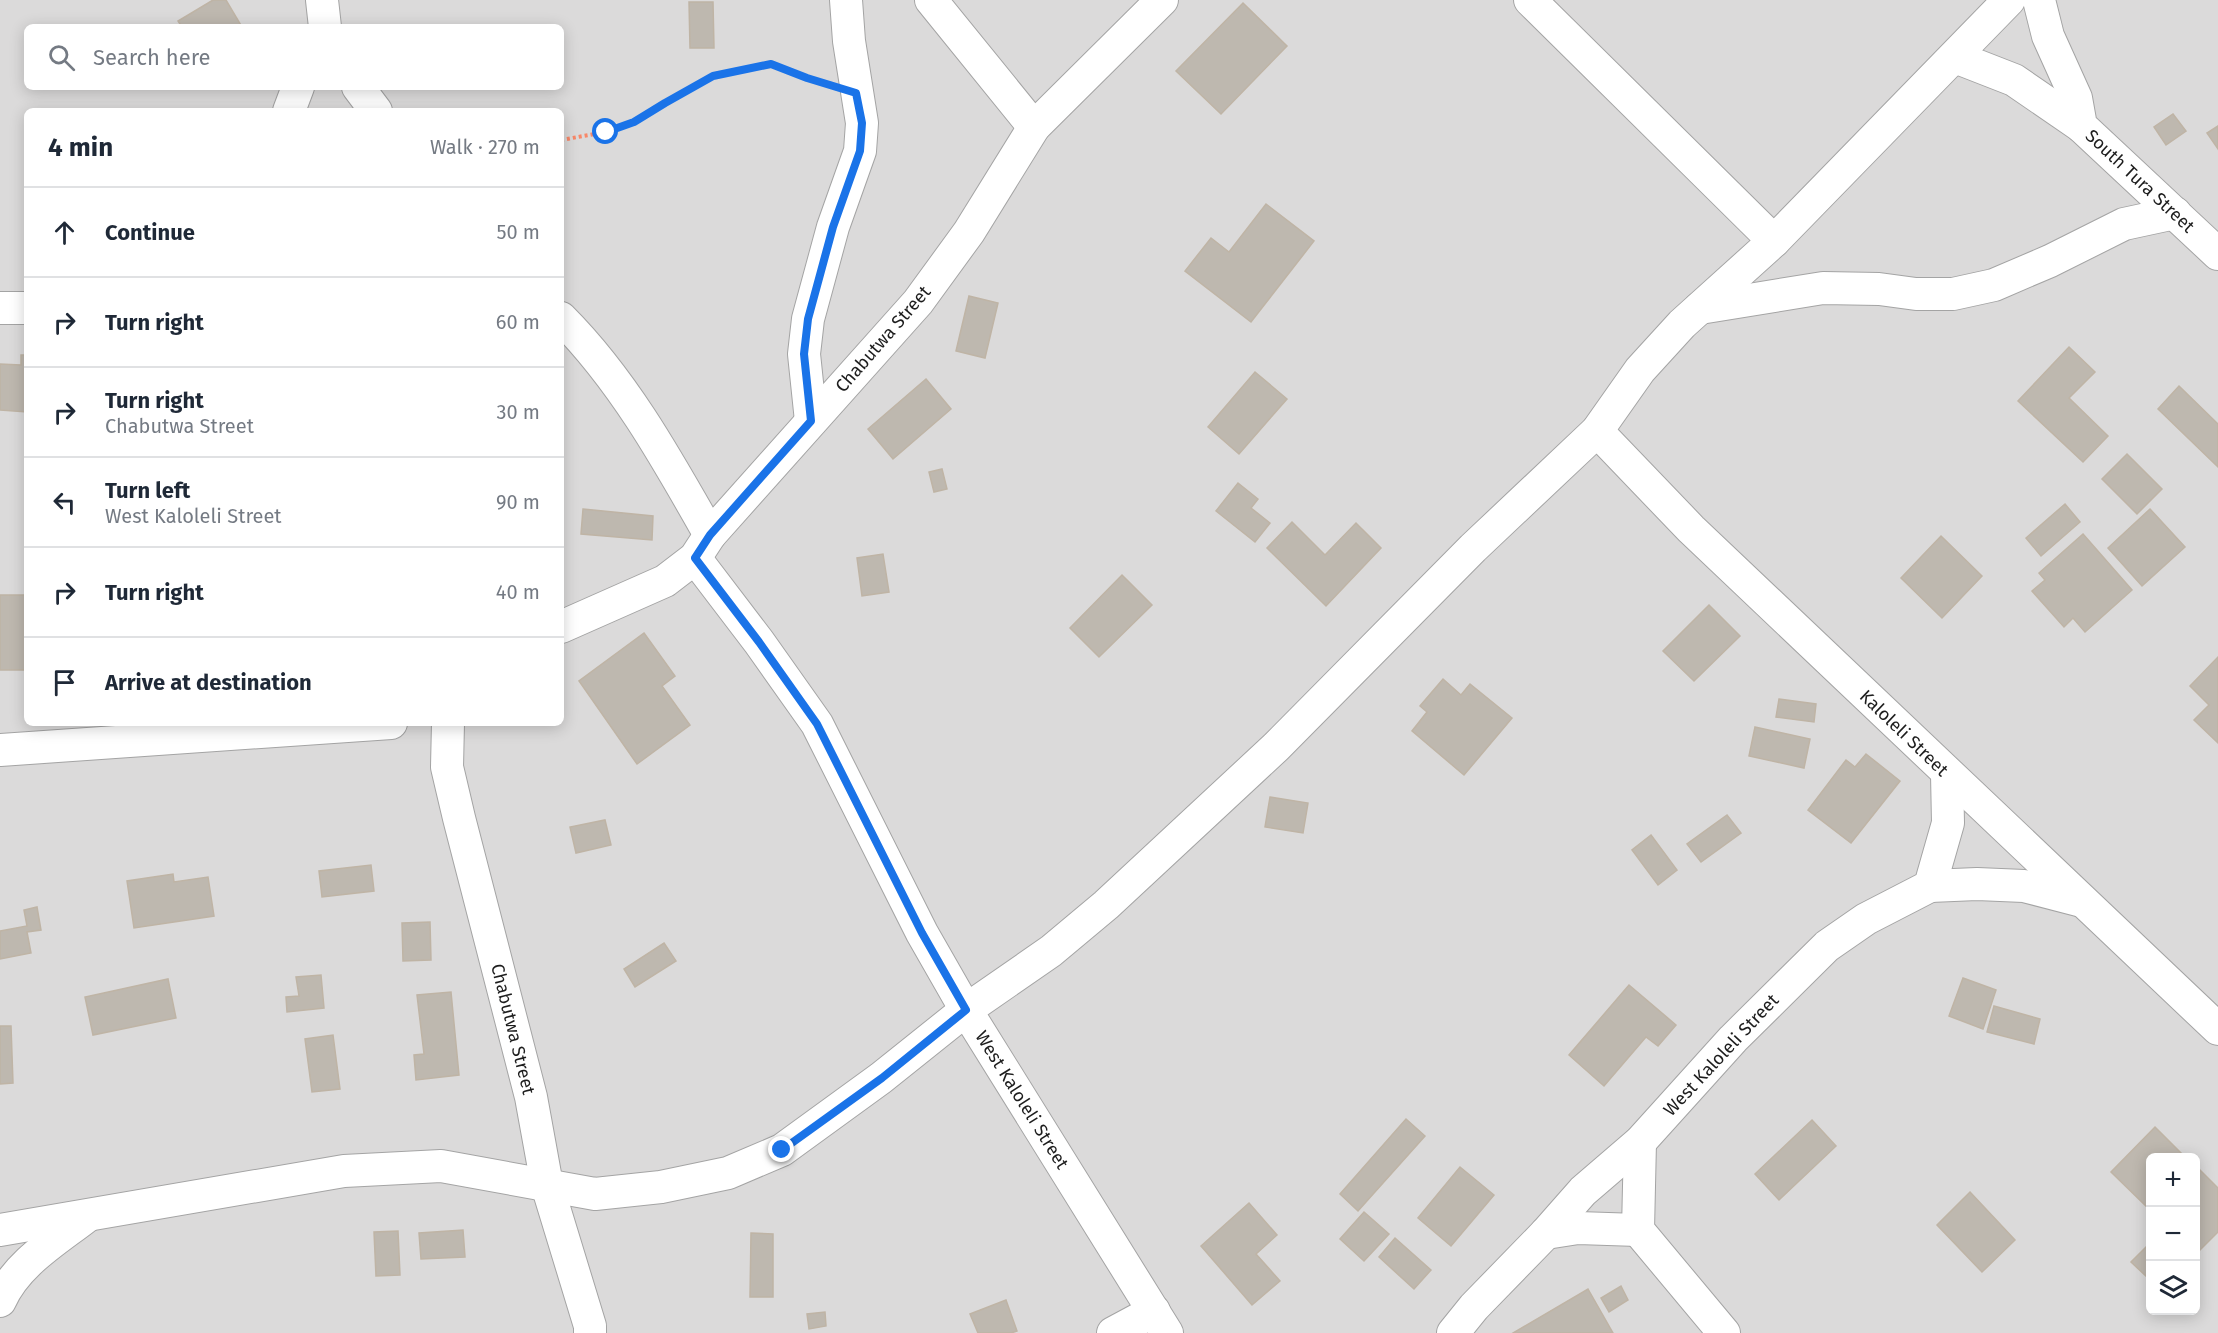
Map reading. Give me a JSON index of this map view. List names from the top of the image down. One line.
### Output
{"streets":{"street":["South Tura Street","Chabutwa Street","Kaloleli Street","West Kaloleli Street"]},"crossings":[["Chabutwa Street","West Kaloleli Street"]],"page":{"search":"Search here","heading":["4 min","Walk · 270 m"],"list":[["Continue","50 m"],["Turn right","60 m"],["Turn right","Chabutwa Street","30 m"],["Turn left","West Kaloleli Street","90 m"],["Turn right","40 m"],"Arrive at destination"],"map_buttons":["+","−"]}}
